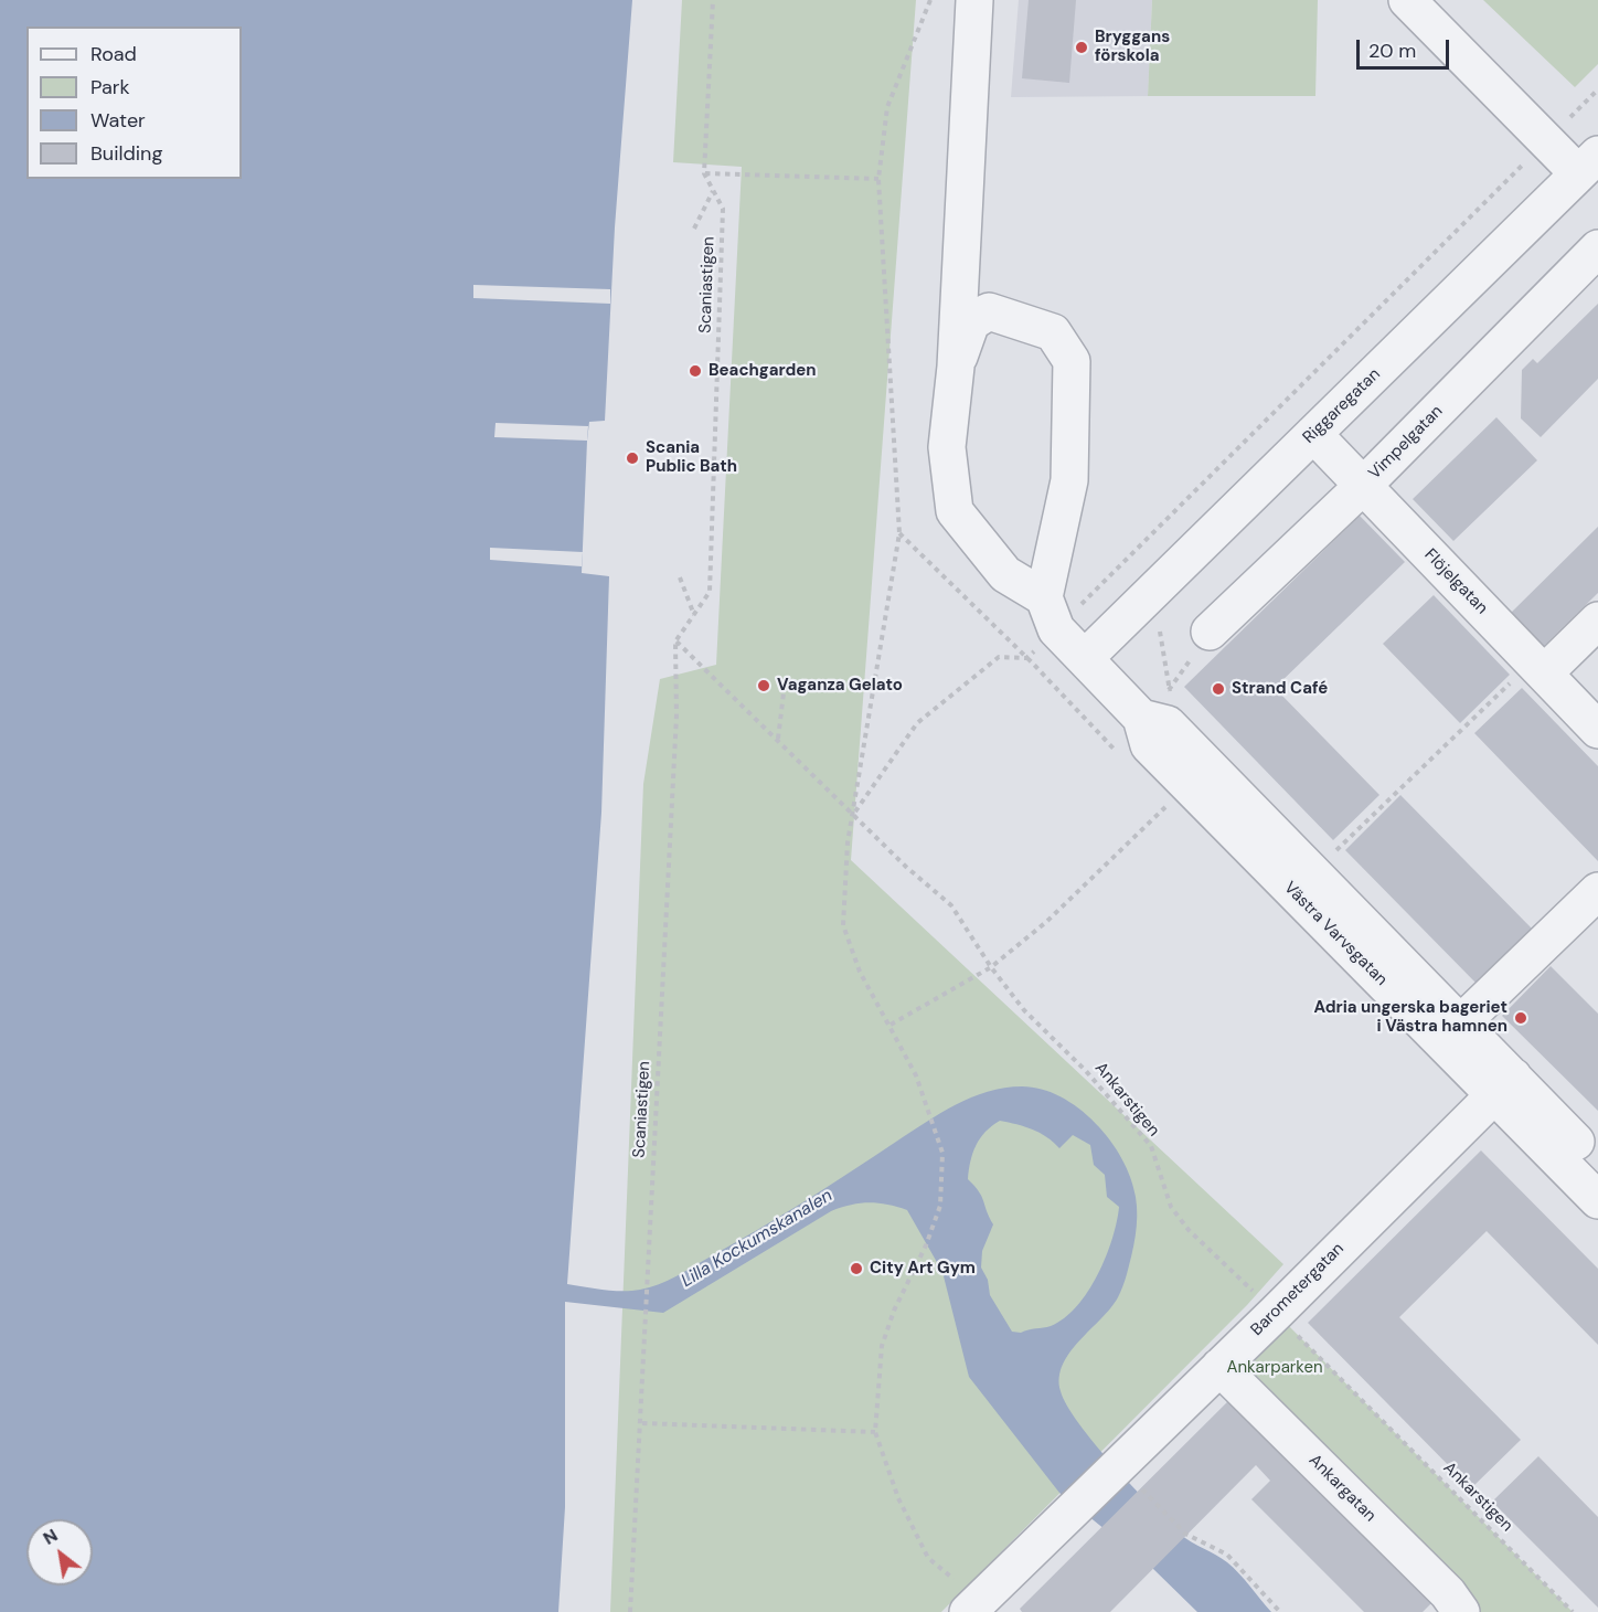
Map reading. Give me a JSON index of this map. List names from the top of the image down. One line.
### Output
{"streets":{"street":["Riggaregatan","Vimpelgatan","Flöjelgatan","Västra Varvsgatan","Barometergatan","Ankargatan"],"path":["Scaniastigen","Ankarstigen"]},"crossings":[["Scaniastigen","Ankarstigen"],["Riggaregatan","Flöjelgatan"],["Riggaregatan","Västra Varvsgatan"],["Vimpelgatan","Flöjelgatan"],["Västra Varvsgatan","Barometergatan"],["Ankarstigen","Barometergatan"],["Barometergatan","Ankargatan"]],"water":["Lilla Kockumskanalen"],"parks":["Ankarparken"],"places":["Bryggans förskola","Beachgarden","Scania Public Bath","Vaganza Gelato","Strand Café","Adria ungerska bageriet i Västra hamnen","City Art Gym"],"legend":["Road","Park","Water","Building"],"scale_bar":"20 m","north":"top left"}
